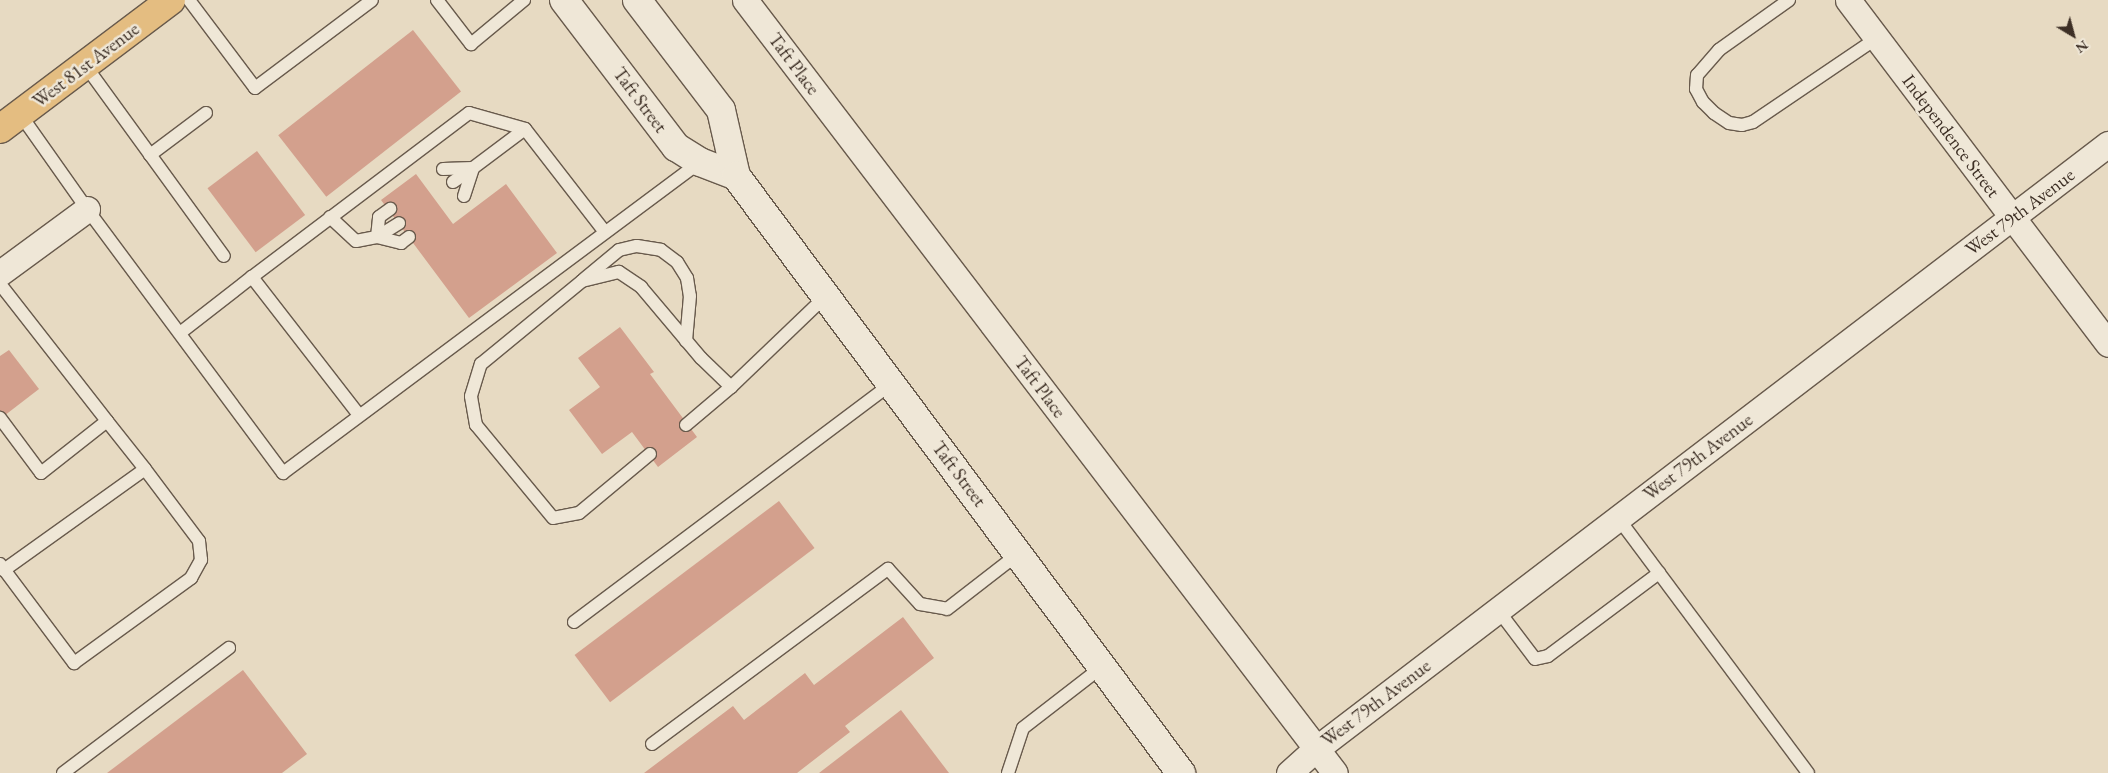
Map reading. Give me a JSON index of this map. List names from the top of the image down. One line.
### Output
{"streets":{"main road":["West 81st Avenue","Taft Street"],"street":["Taft Place","Independence Street","West 79th Avenue"]},"crossings":[["Taft Place","West 79th Avenue"],["Independence Street","West 79th Avenue"]],"north":"bottom right"}
